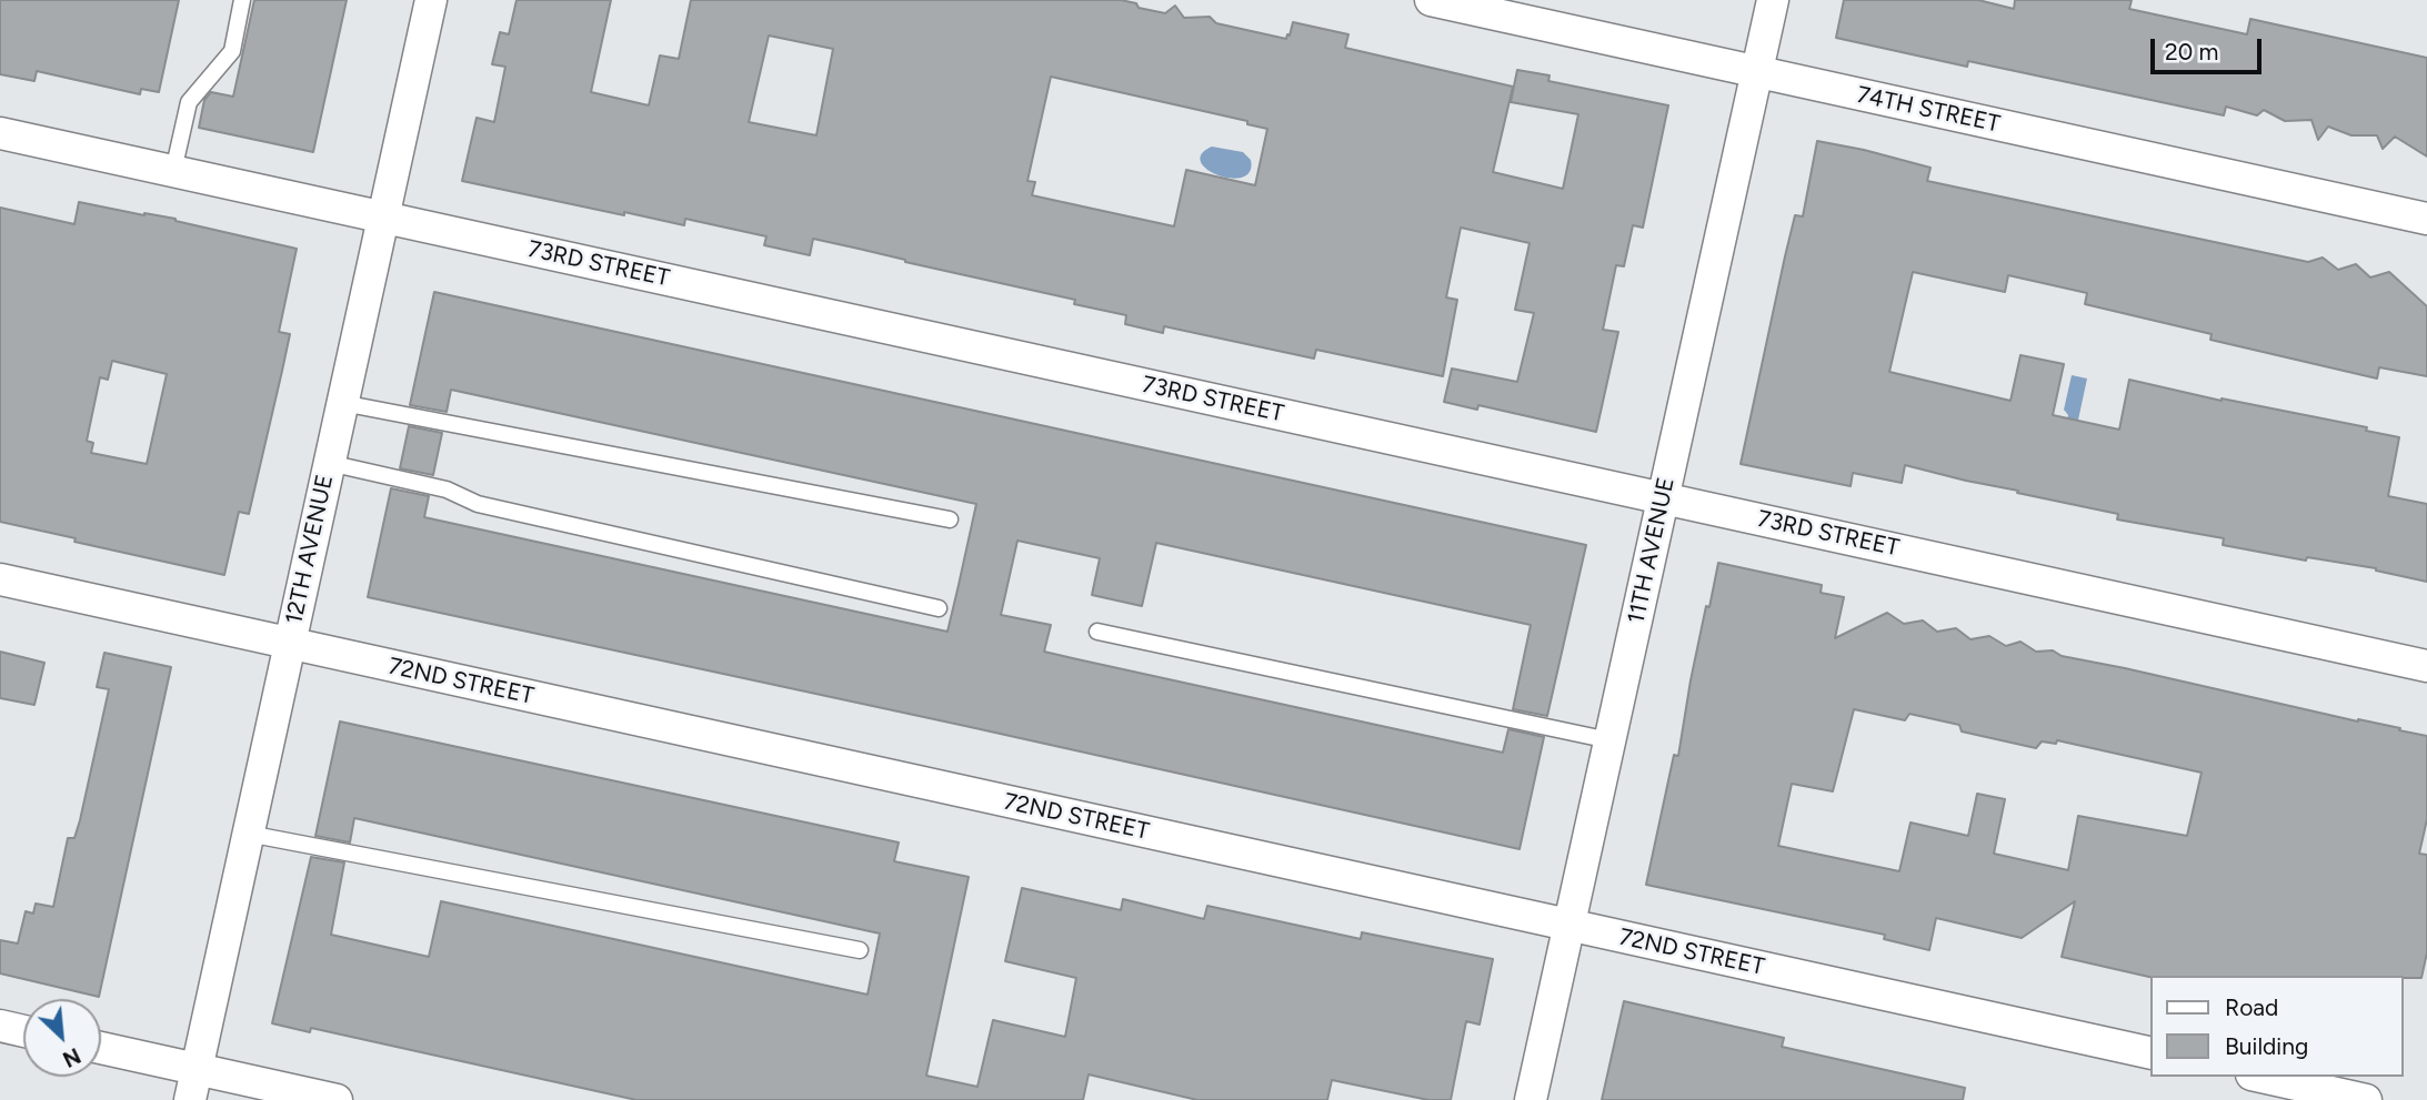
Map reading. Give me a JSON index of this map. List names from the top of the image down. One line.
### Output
{"streets":{"street":["74TH STREET","73RD STREET","12TH AVENUE","11TH AVENUE","72ND STREET"]},"crossings":[["74TH STREET","11TH AVENUE"],["73RD STREET","12TH AVENUE"],["73RD STREET","11TH AVENUE"],["12TH AVENUE","72ND STREET"],["11TH AVENUE","72ND STREET"]],"legend":["Road","Building"],"scale_bar":"20 m","north":"bottom right"}
